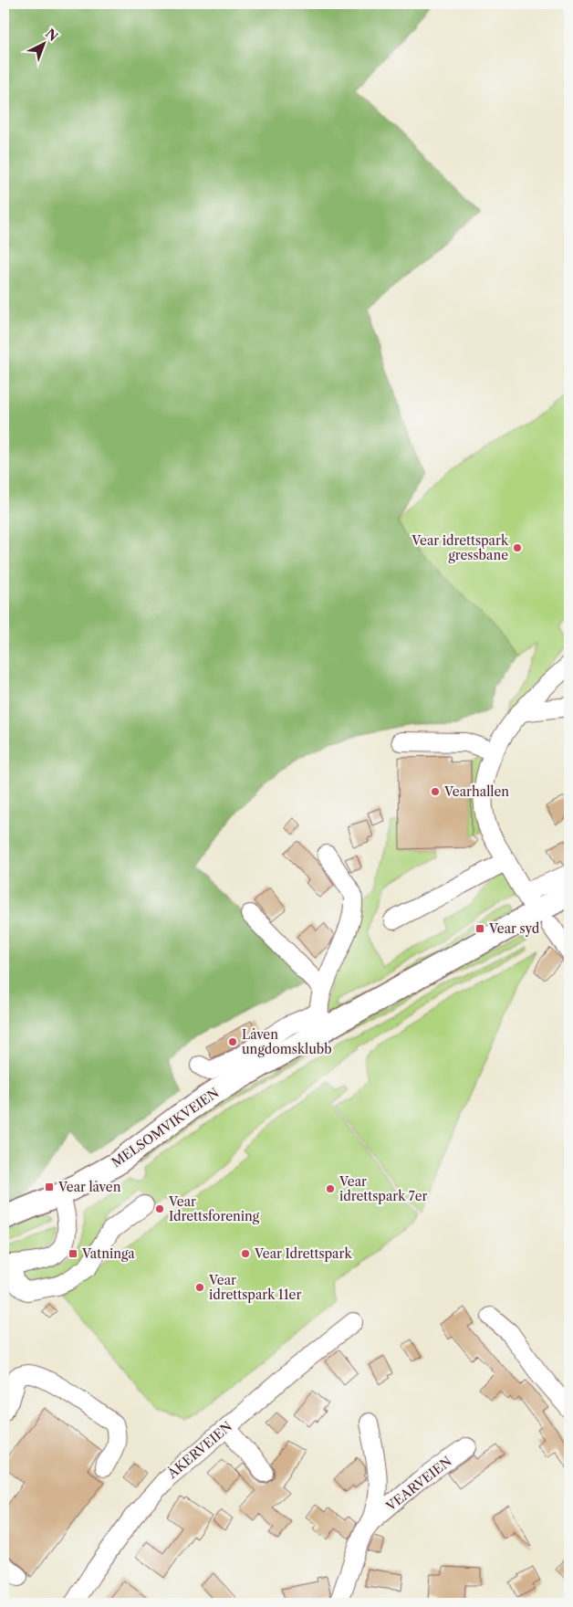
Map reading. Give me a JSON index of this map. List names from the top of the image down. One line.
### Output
{"streets":{"main road":["MELSOMVIKVEIEN"],"street":["ÅKERVEIEN","VEARVEIEN"]},"places":{"other":["Vear idrettspark gressbane","Vearhallen","Låven ungdomsklubb","Vear idrettspark 7er","Vear Idrettsforening","Vear Idrettspark","Vear idrettspark 11er"],"transit":["Vear syd","Vear låven","Vatninga"]},"north":"top right"}
